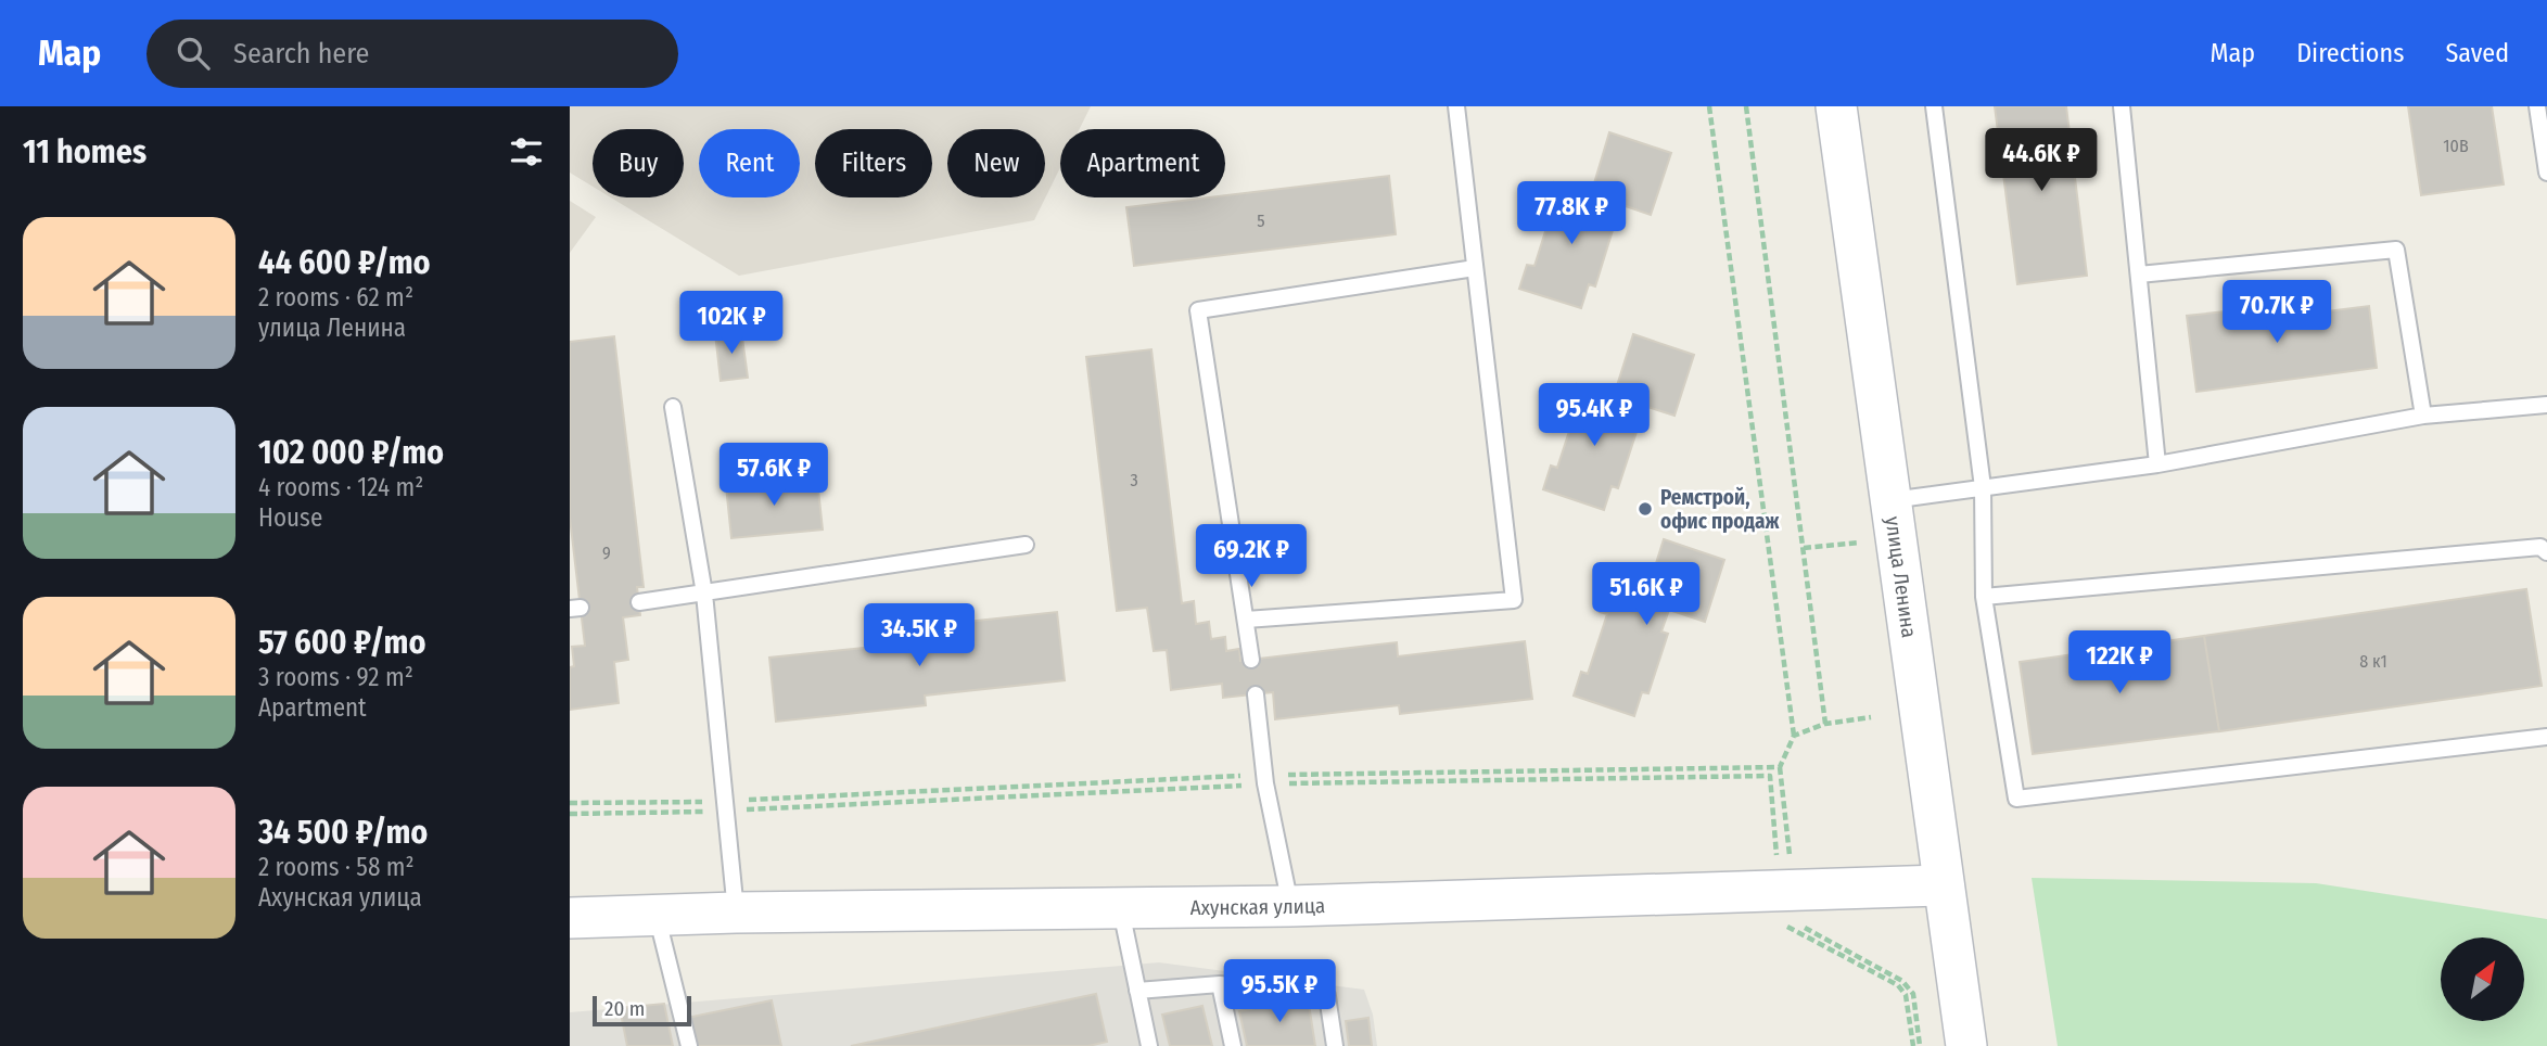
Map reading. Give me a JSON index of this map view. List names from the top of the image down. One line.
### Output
{"streets":{"main road":["улица Ленина","Ахунская улица"]},"crossings":[["улица Ленина","Ахунская улица"]],"places":["Ремстрой, офис продаж"],"house_numbers":["10В","5","3","9","8 к1"],"scale_bar":"20 m","north":"top right","page":{"header":"Map","search":"Search here","nav":["Map","Directions","Saved"],"heading":"11 homes","price":["44.6K ₽","77.8K ₽","70.7K ₽","102K ₽","95.4K ₽","57.6K ₽","69.2K ₽","51.6K ₽","34.5K ₽","122K ₽","95.5K ₽"],"chip":["Buy","Rent","Filters","New","Apartment"],"list":[{"name":"44 600 ₽/mo","note":"2 rooms · 62 m² · улица Ленина"},{"name":"102 000 ₽/mo","note":"4 rooms · 124 m² · House"},{"name":"57 600 ₽/mo","note":"3 rooms · 92 m² · Apartment"},{"name":"34 500 ₽/mo","note":"2 rooms · 58 m² · Ахунская улица"}],"scale":"20 m"}}
